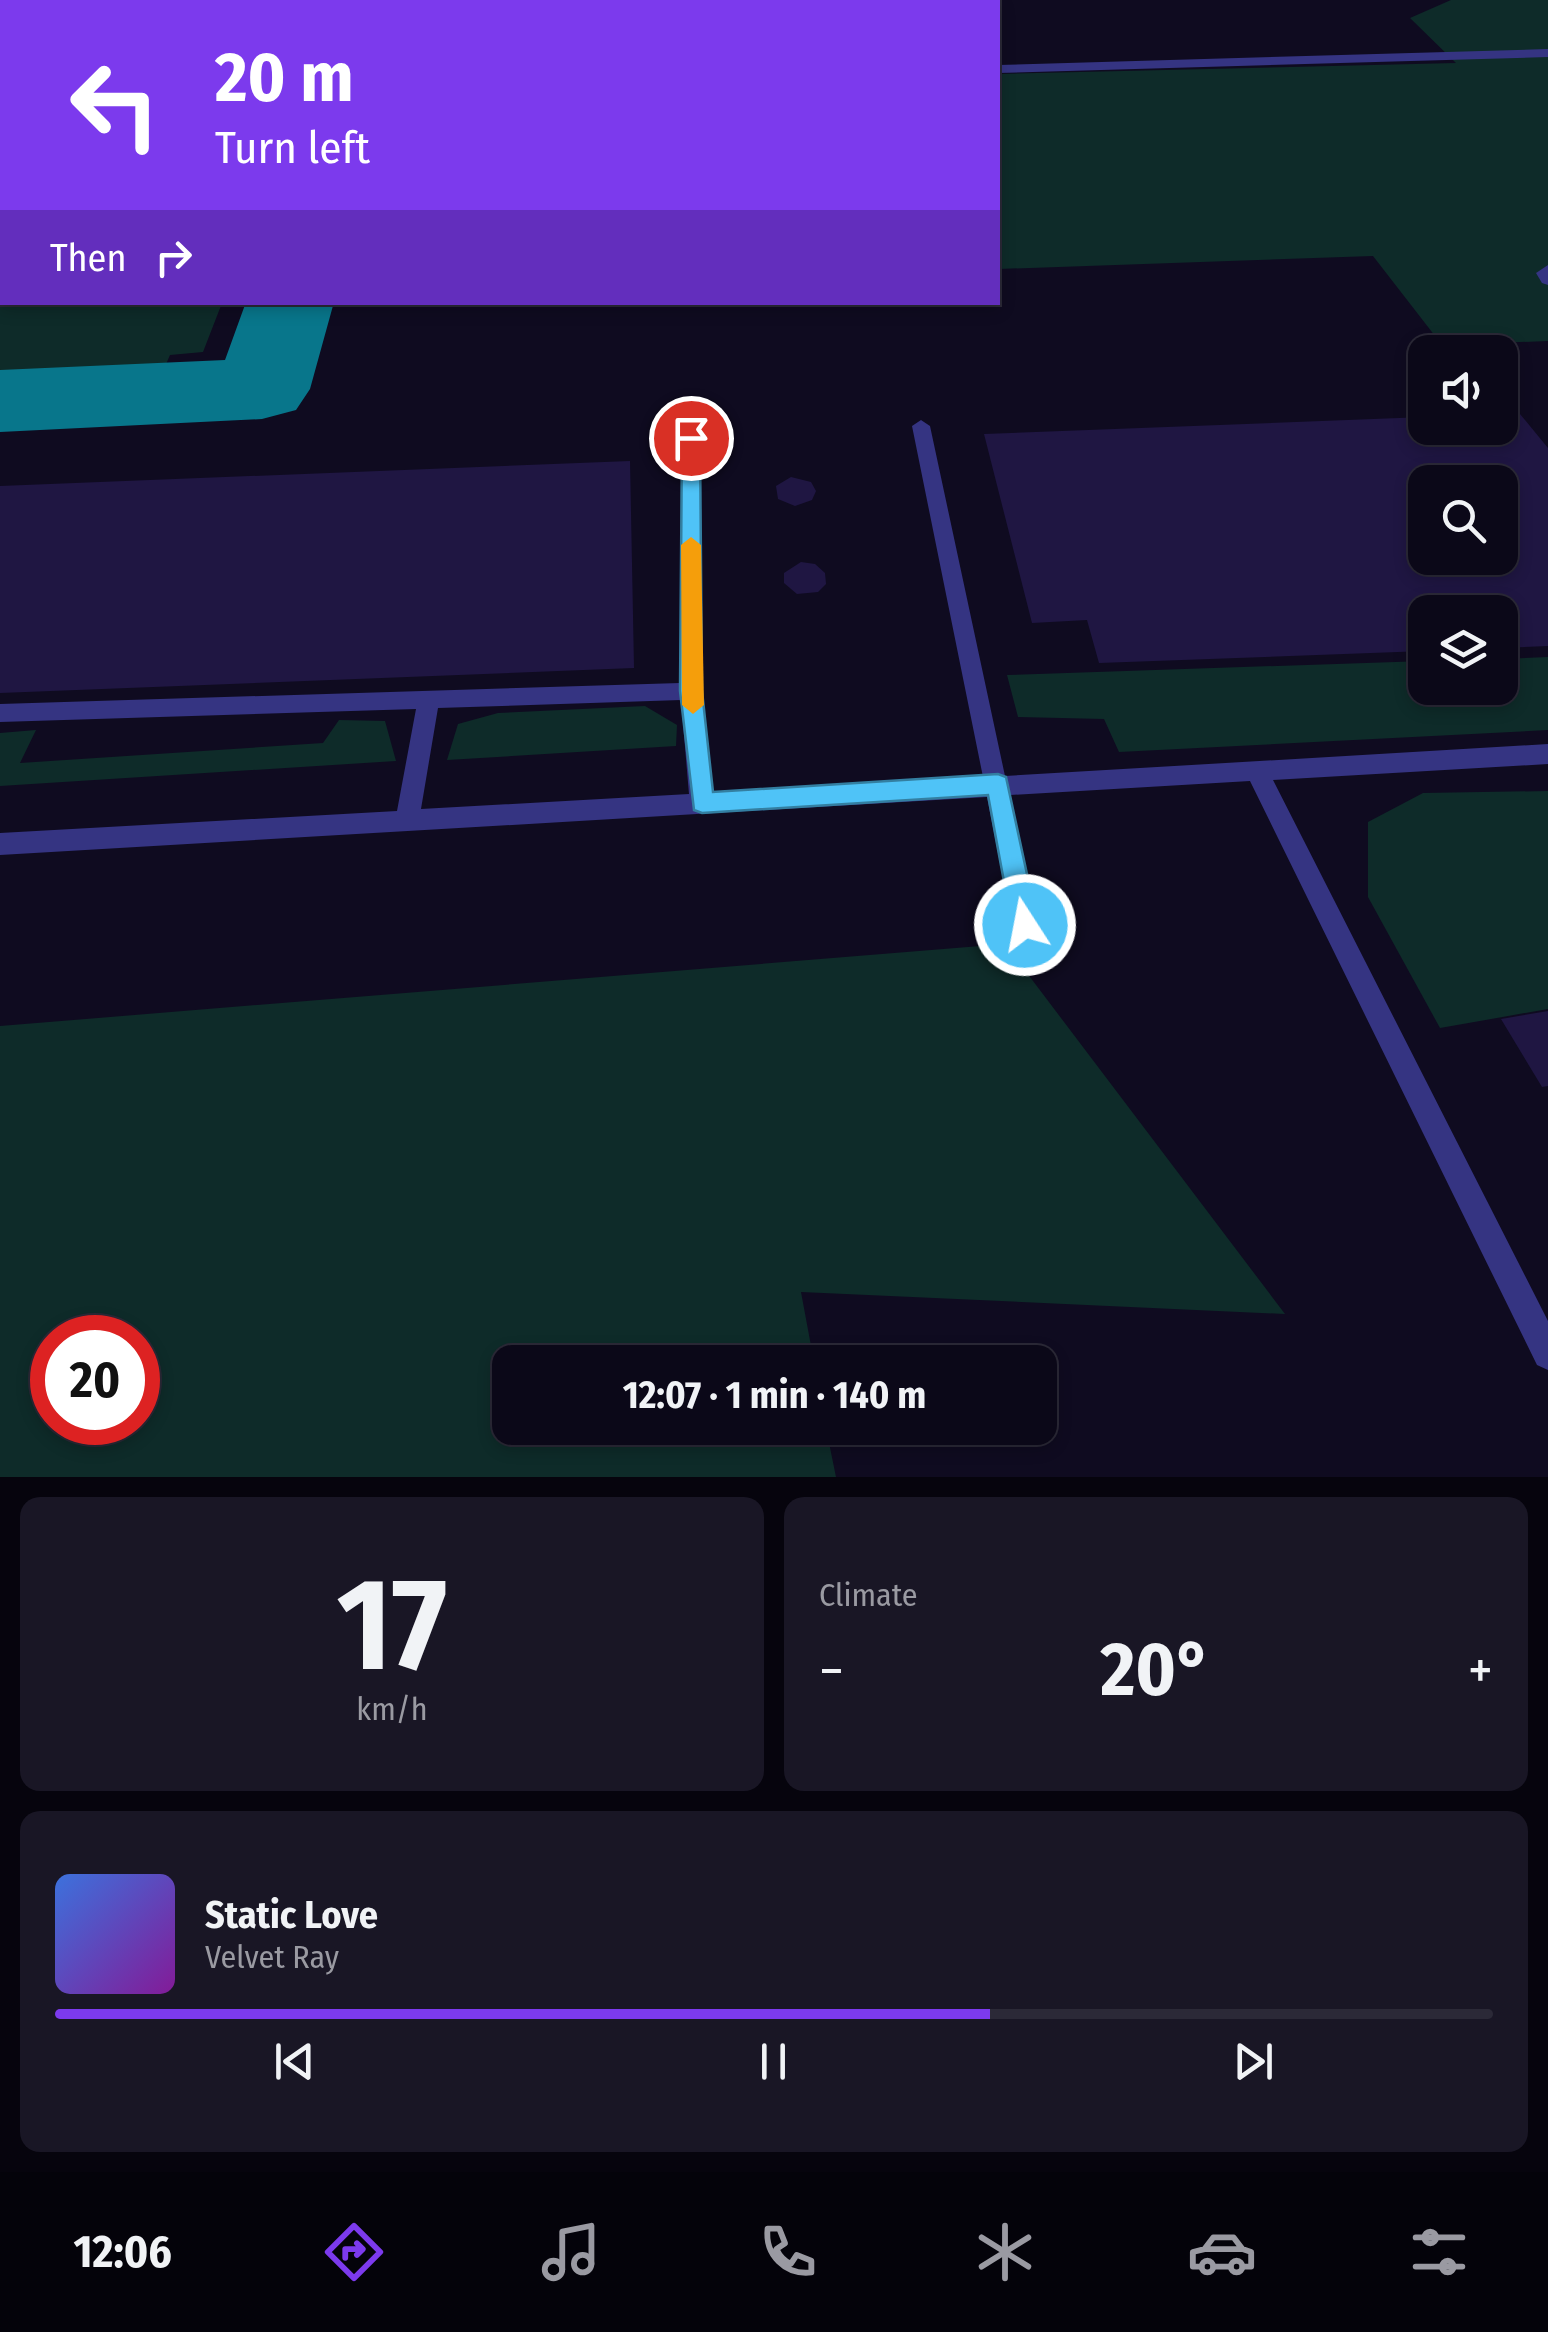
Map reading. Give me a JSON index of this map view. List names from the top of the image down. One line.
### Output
{"page":{"turn":["20 m","Turn left"],"then":"Then","limit":"20","trip":"12:07 · 1 min · 140 m","tile":[["17","km/h"],"Climate"],"heat":["−","20°","+"],"song":["Static Love","Velvet Ray"],"tabs":"12:06"}}
